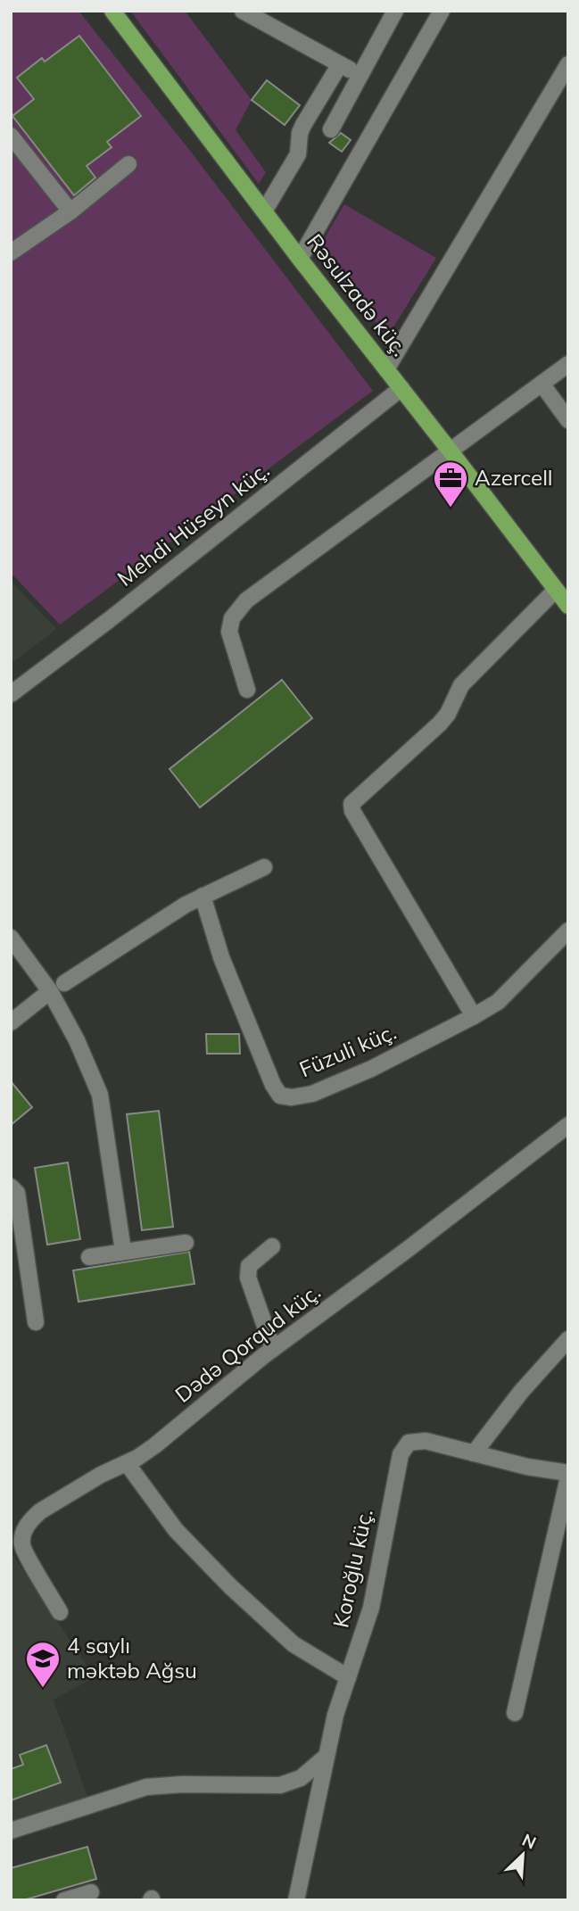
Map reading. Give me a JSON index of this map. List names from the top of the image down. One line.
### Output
{"streets":{"main road":["Rəsulzadə küç."],"street":["Mehdi Hüseyn küç.","Füzuli küç.","Dədə Qorqud küç.","Koroğlu küç."]},"crossings":[["Rəsulzadə küç.","Mehdi Hüseyn küç."]],"places":{"office":["Azercell"],"school or university":["4 saylı məktəb Ağsu"]},"north":"top right"}
